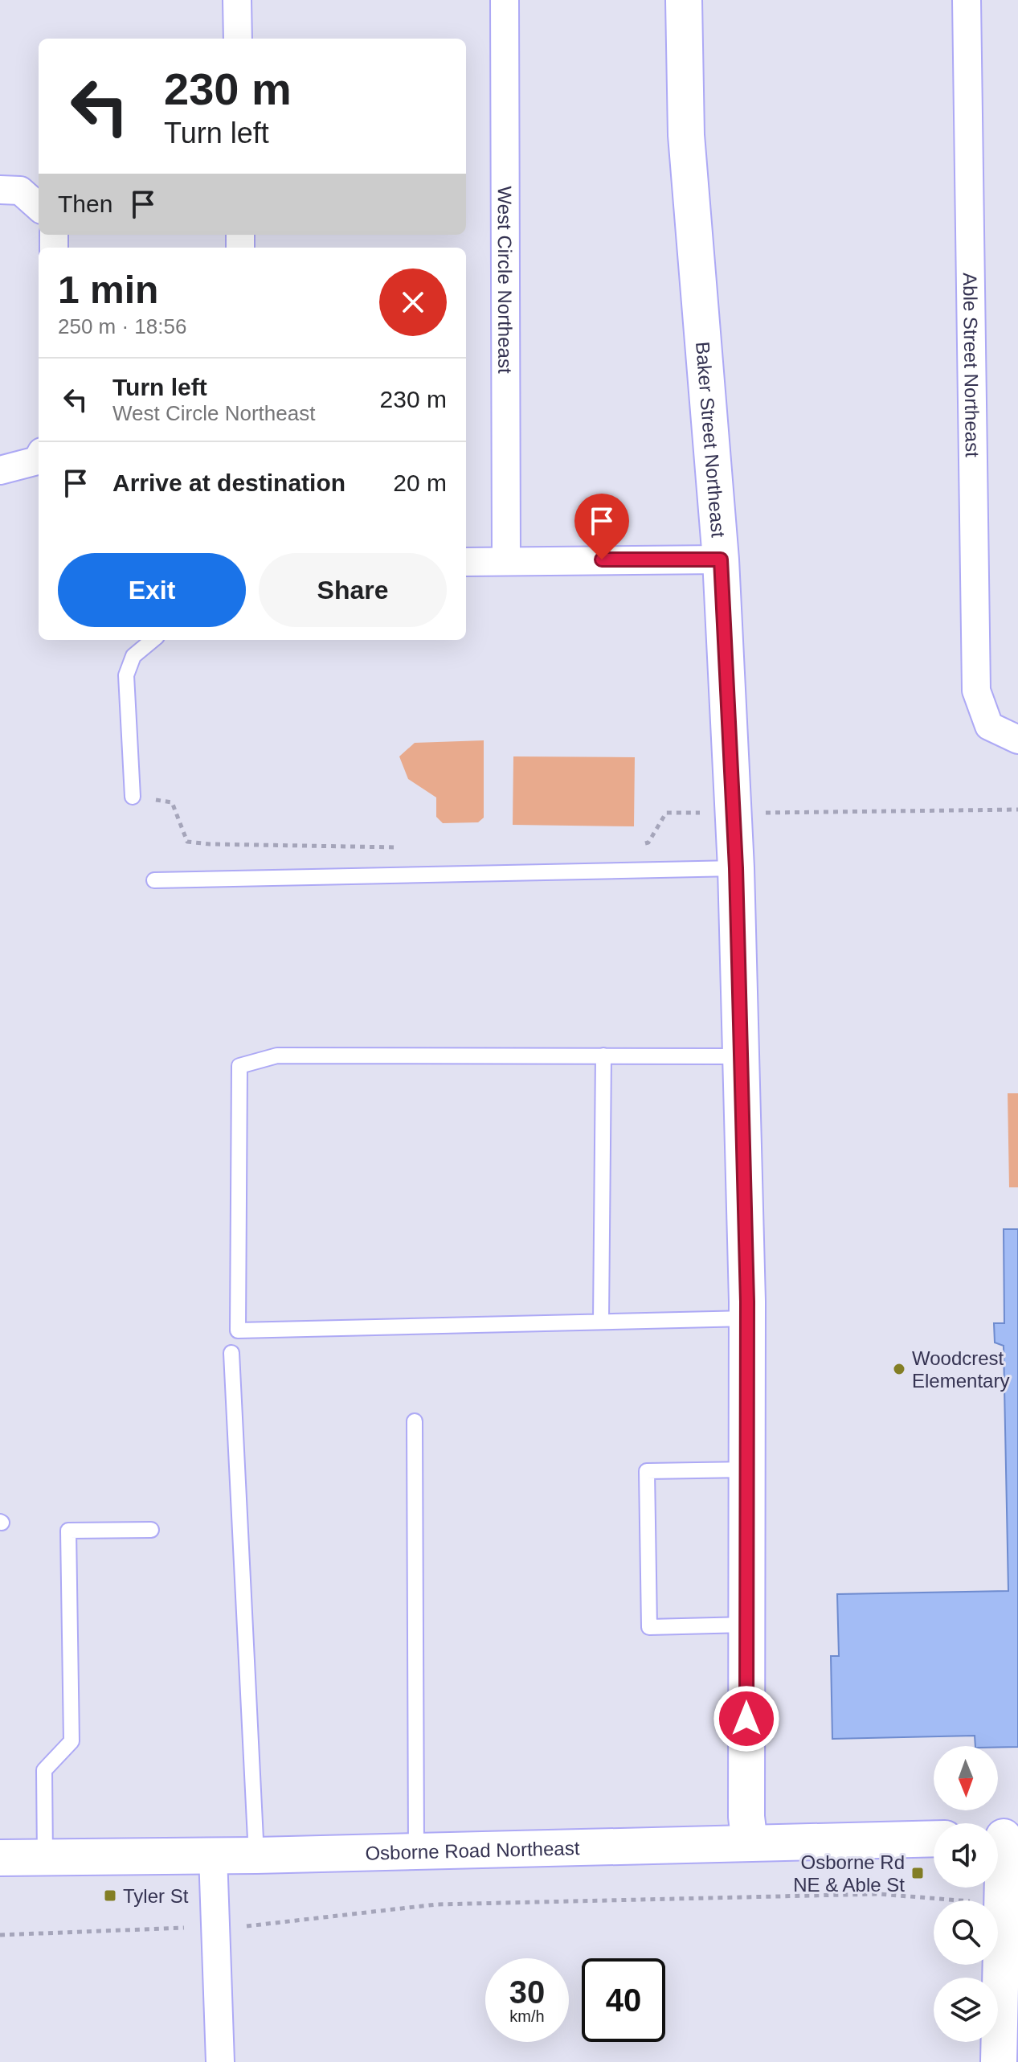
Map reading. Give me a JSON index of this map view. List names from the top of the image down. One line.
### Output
{"streets":{"street":["West Circle Northeast","Able Street Northeast","Baker Street Northeast","Osborne Road Northeast"]},"crossings":[["Baker Street Northeast","Osborne Road Northeast"]],"places":{"other":["Woodcrest Elementary"],"transit":["Osborne Rd NE & Able St","Tyler St"]},"north":"bottom","page":{"turn":["230 m","Turn left"],"then":"Then","heading":["1 min","250 m · 18:56"],"list":[{"name":"Turn left","note":"West Circle Northeast","value":"230 m"},{"name":"Arrive at destination","value":"20 m"}],"buttons":["Exit","Share"],"speed":"30 km/h","limit":"40"}}
